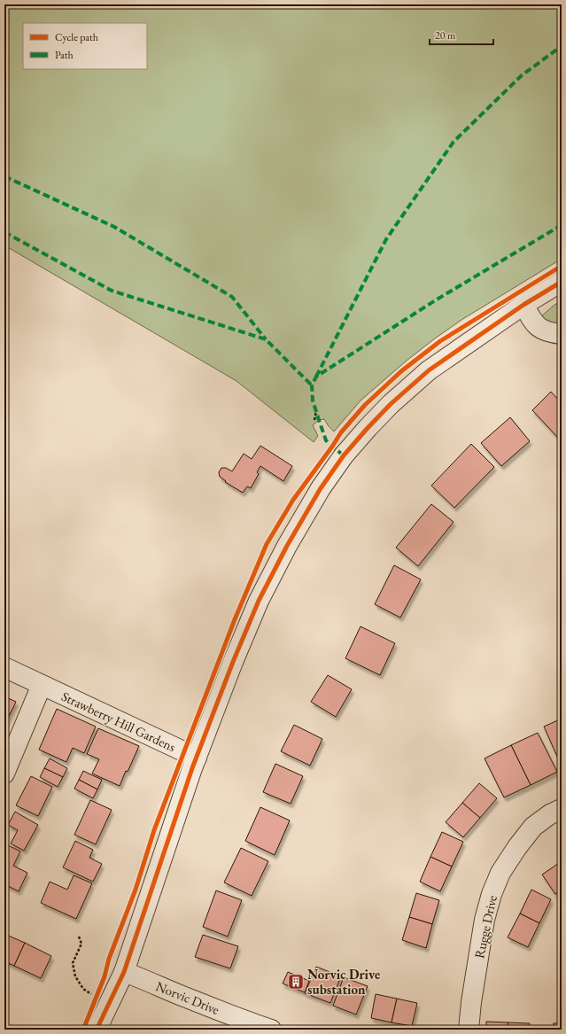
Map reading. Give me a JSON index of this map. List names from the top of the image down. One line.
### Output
{"streets":{"street":["Strawberry Hill Gardens","Rugge Drive","Norvic Drive"]},"places":{"building":["Norvic Drive substation"]},"legend":["Cycle path","Path"],"scale_bar":"20 m"}
